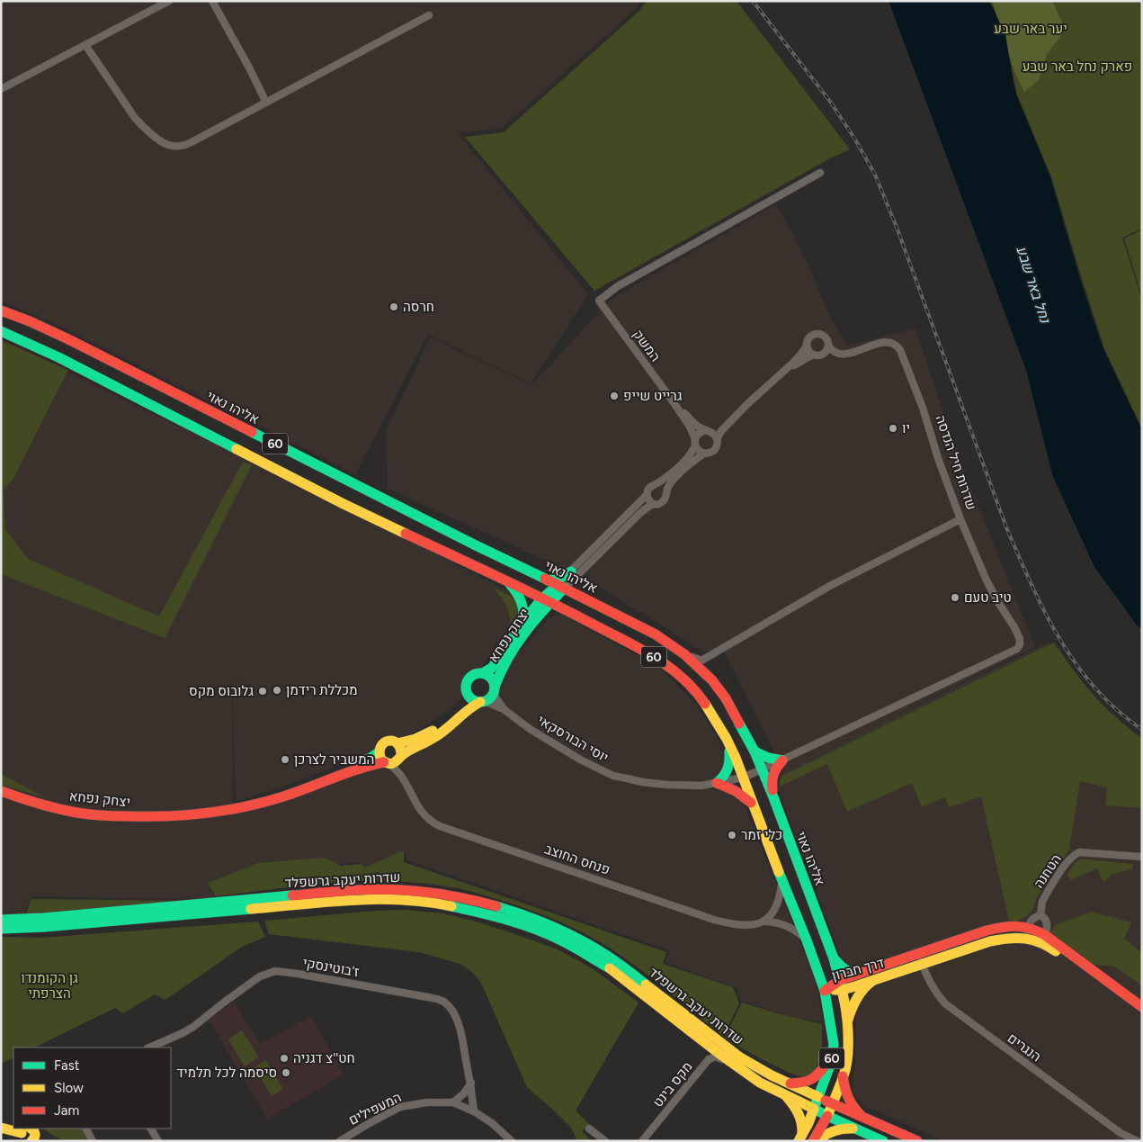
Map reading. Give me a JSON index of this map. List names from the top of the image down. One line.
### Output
{"streets":{"main road":["אליהו נאוי","60","יצחק נפחא","שדרות יעקב גרשפלד","דרך חברון"],"street":["המשק","שדרות חיל הנדסה","יוסי הבורסקאי","פנחס החוצב","הטחנה","ז'בוטינסקי","הנגרים","מקס בינט","המעפילים"]},"crossings":[["אליהו נאוי","60"],["אליהו נאוי","יוסי הבורסקאי"],["אליהו נאוי","דרך חברון"],["60","יצחק נפחא"],["60","יוסי הבורסקאי"],["60","פנחס החוצב"],["60","שדרות יעקב גרשפלד"],["60","דרך חברון"],["שדרות חיל הנדסה","יוסי הבורסקאי"],["יצחק נפחא","יוסי הבורסקאי"],["יצחק נפחא","פנחס החוצב"],["הטחנה","דרך חברון"],["שדרות יעקב גרשפלד","מקס בינט"],["ז'בוטינסקי","המעפילים"],["דרך חברון","הנגרים"]],"water":["נחל באר שבע"],"parks":["יער באר שבע","פארק נחל באר שבע","גן הקומנדו הצרפתי"],"places":["חרסה","גרייט שייפ","יו","טיב טעם","מכללת רידמן","גלובוס מקס","המשביר לצרכן","כלי זמר","חט''צ דגניה","סיסמה לכל תלמיד"],"legend":["Fast","Slow","Jam"]}
